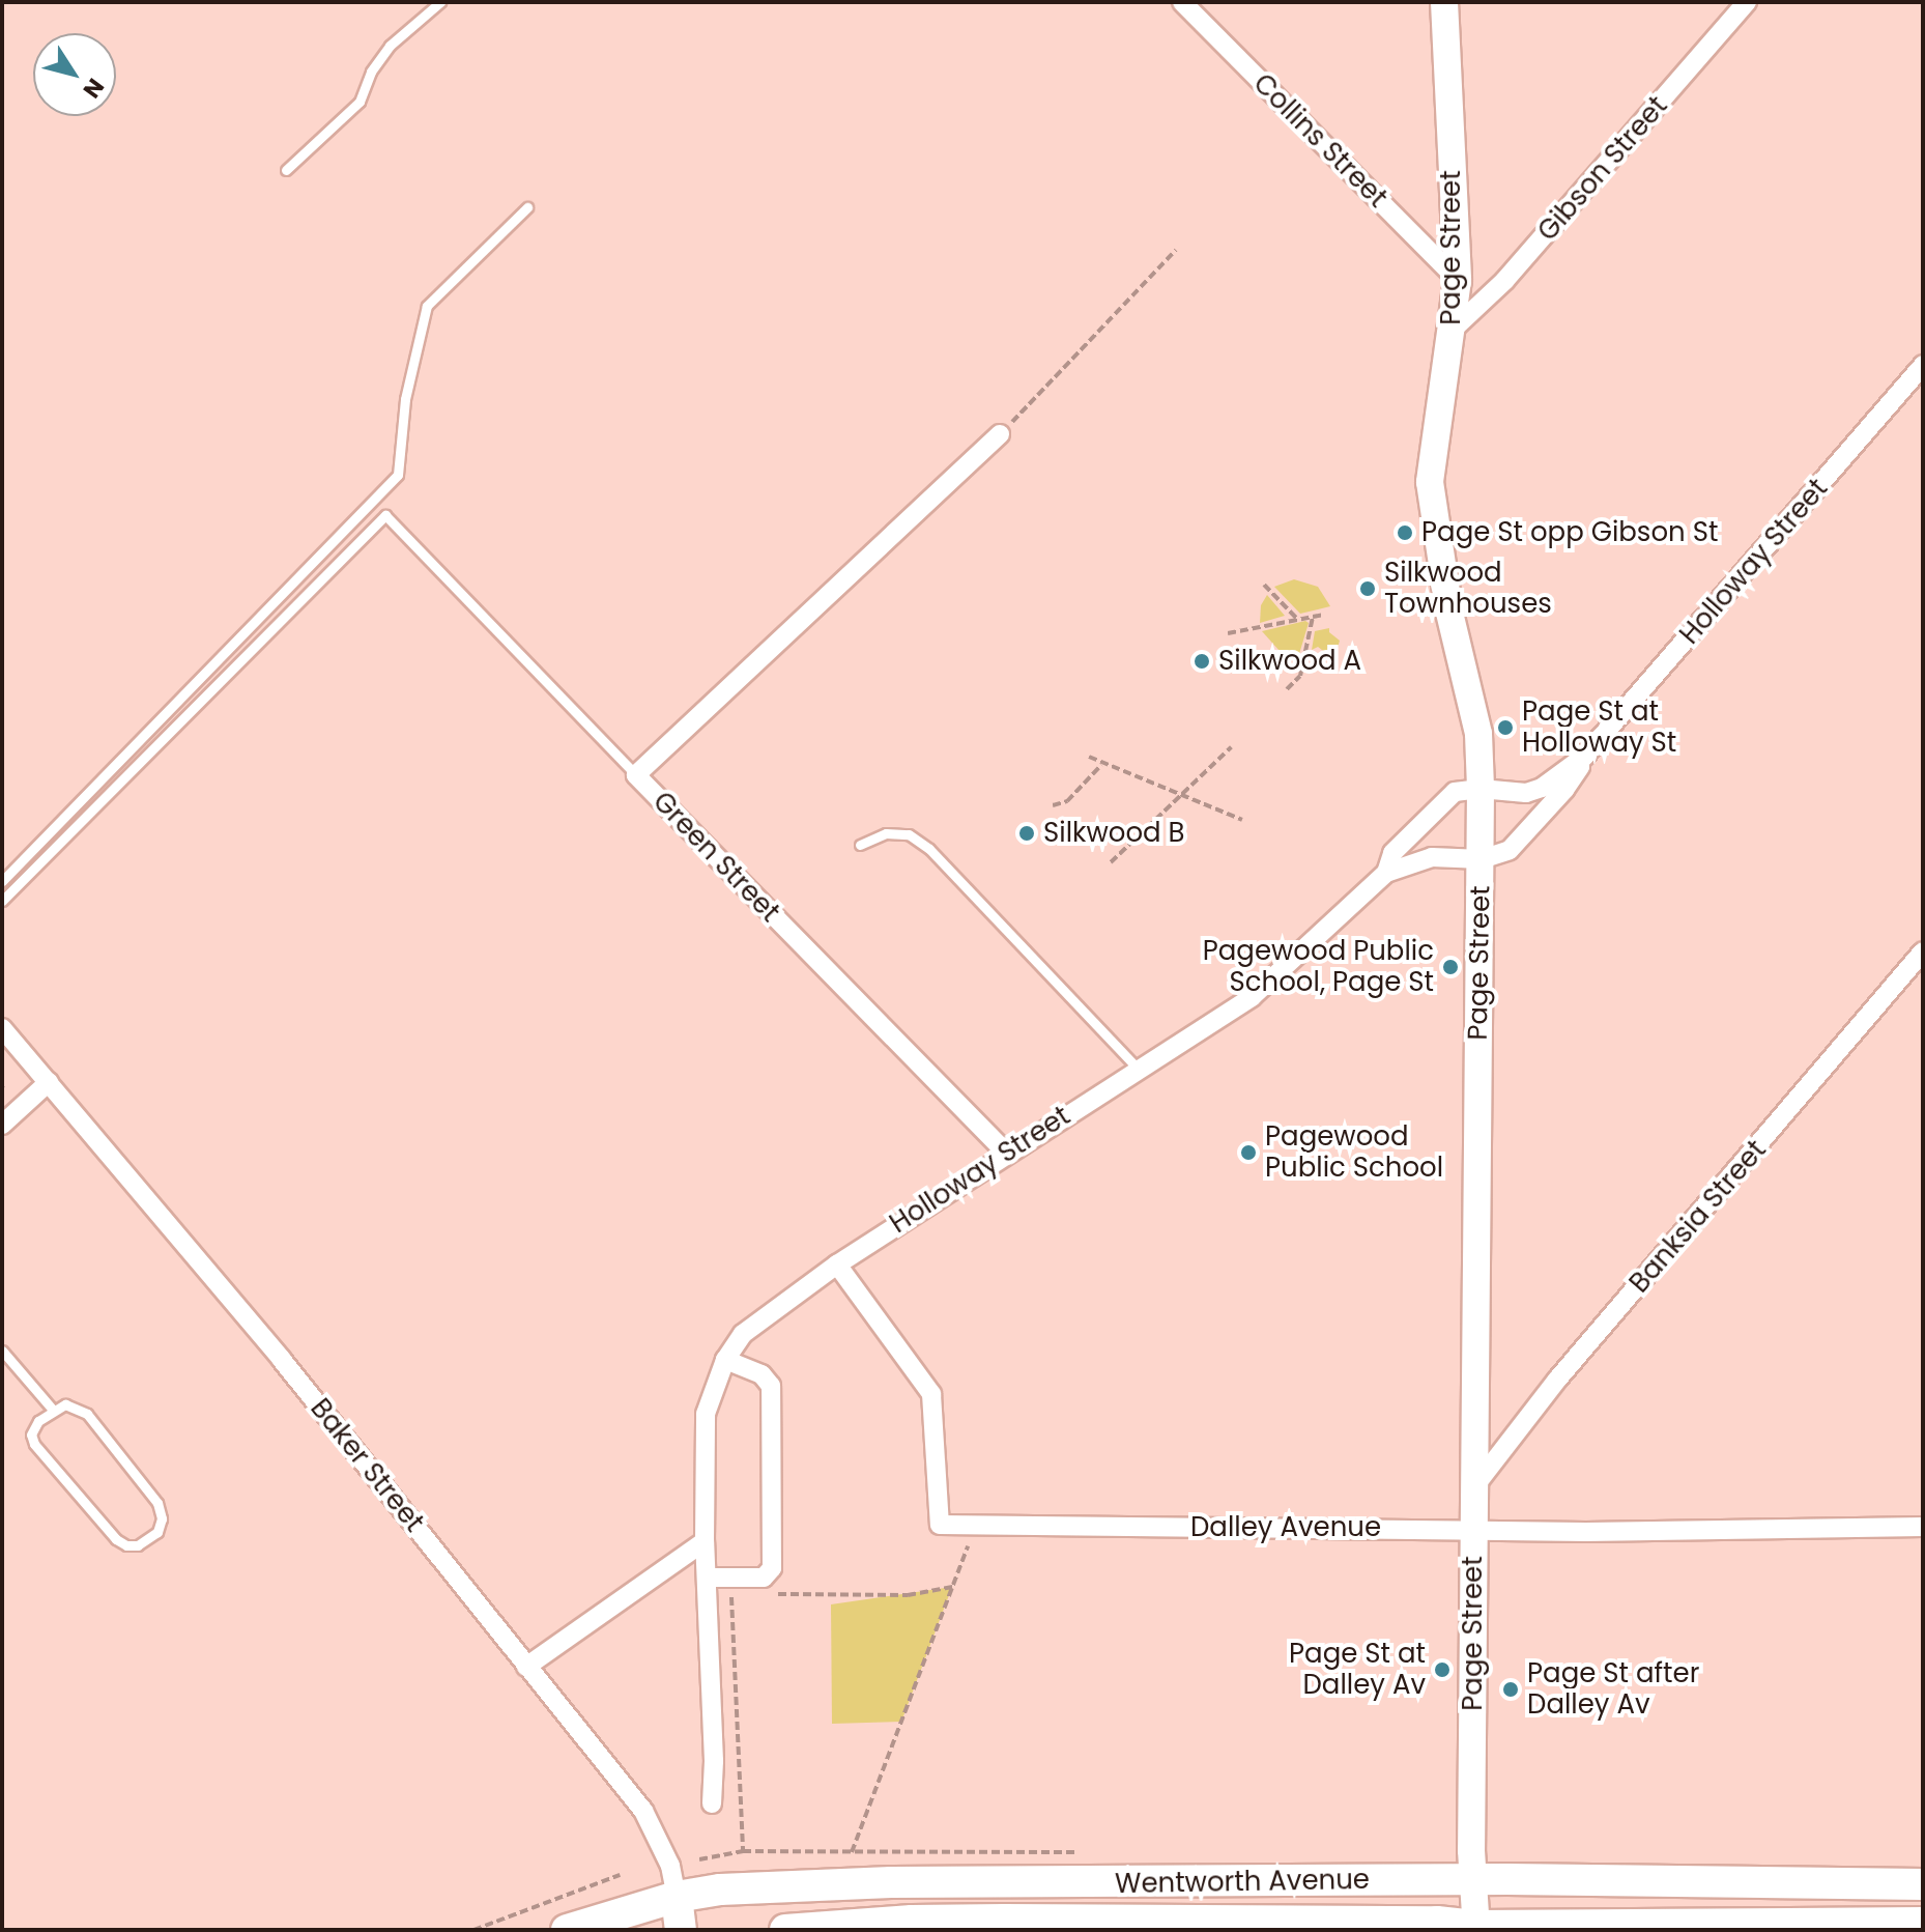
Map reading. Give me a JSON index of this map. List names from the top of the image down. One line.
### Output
{"streets":{"main road":["Page Street","Baker Street","Wentworth Avenue"],"street":["Collins Street","Gibson Street","Holloway Street","Green Street","Banksia Street","Dalley Avenue"]},"crossings":[["Collins Street","Page Street"],["Gibson Street","Page Street"],["Page Street","Holloway Street"],["Page Street","Banksia Street"],["Page Street","Dalley Avenue"],["Page Street","Wentworth Avenue"],["Holloway Street","Green Street"],["Holloway Street","Dalley Avenue"],["Baker Street","Wentworth Avenue"]],"places":["Page St opp Gibson St","Silkwood Townhouses","Silkwood A","Page St at Holloway St","Silkwood B","Pagewood Public School, Page St","Pagewood Public School","Page St at Dalley Av","Page St after Dalley Av"],"north":"bottom right"}
